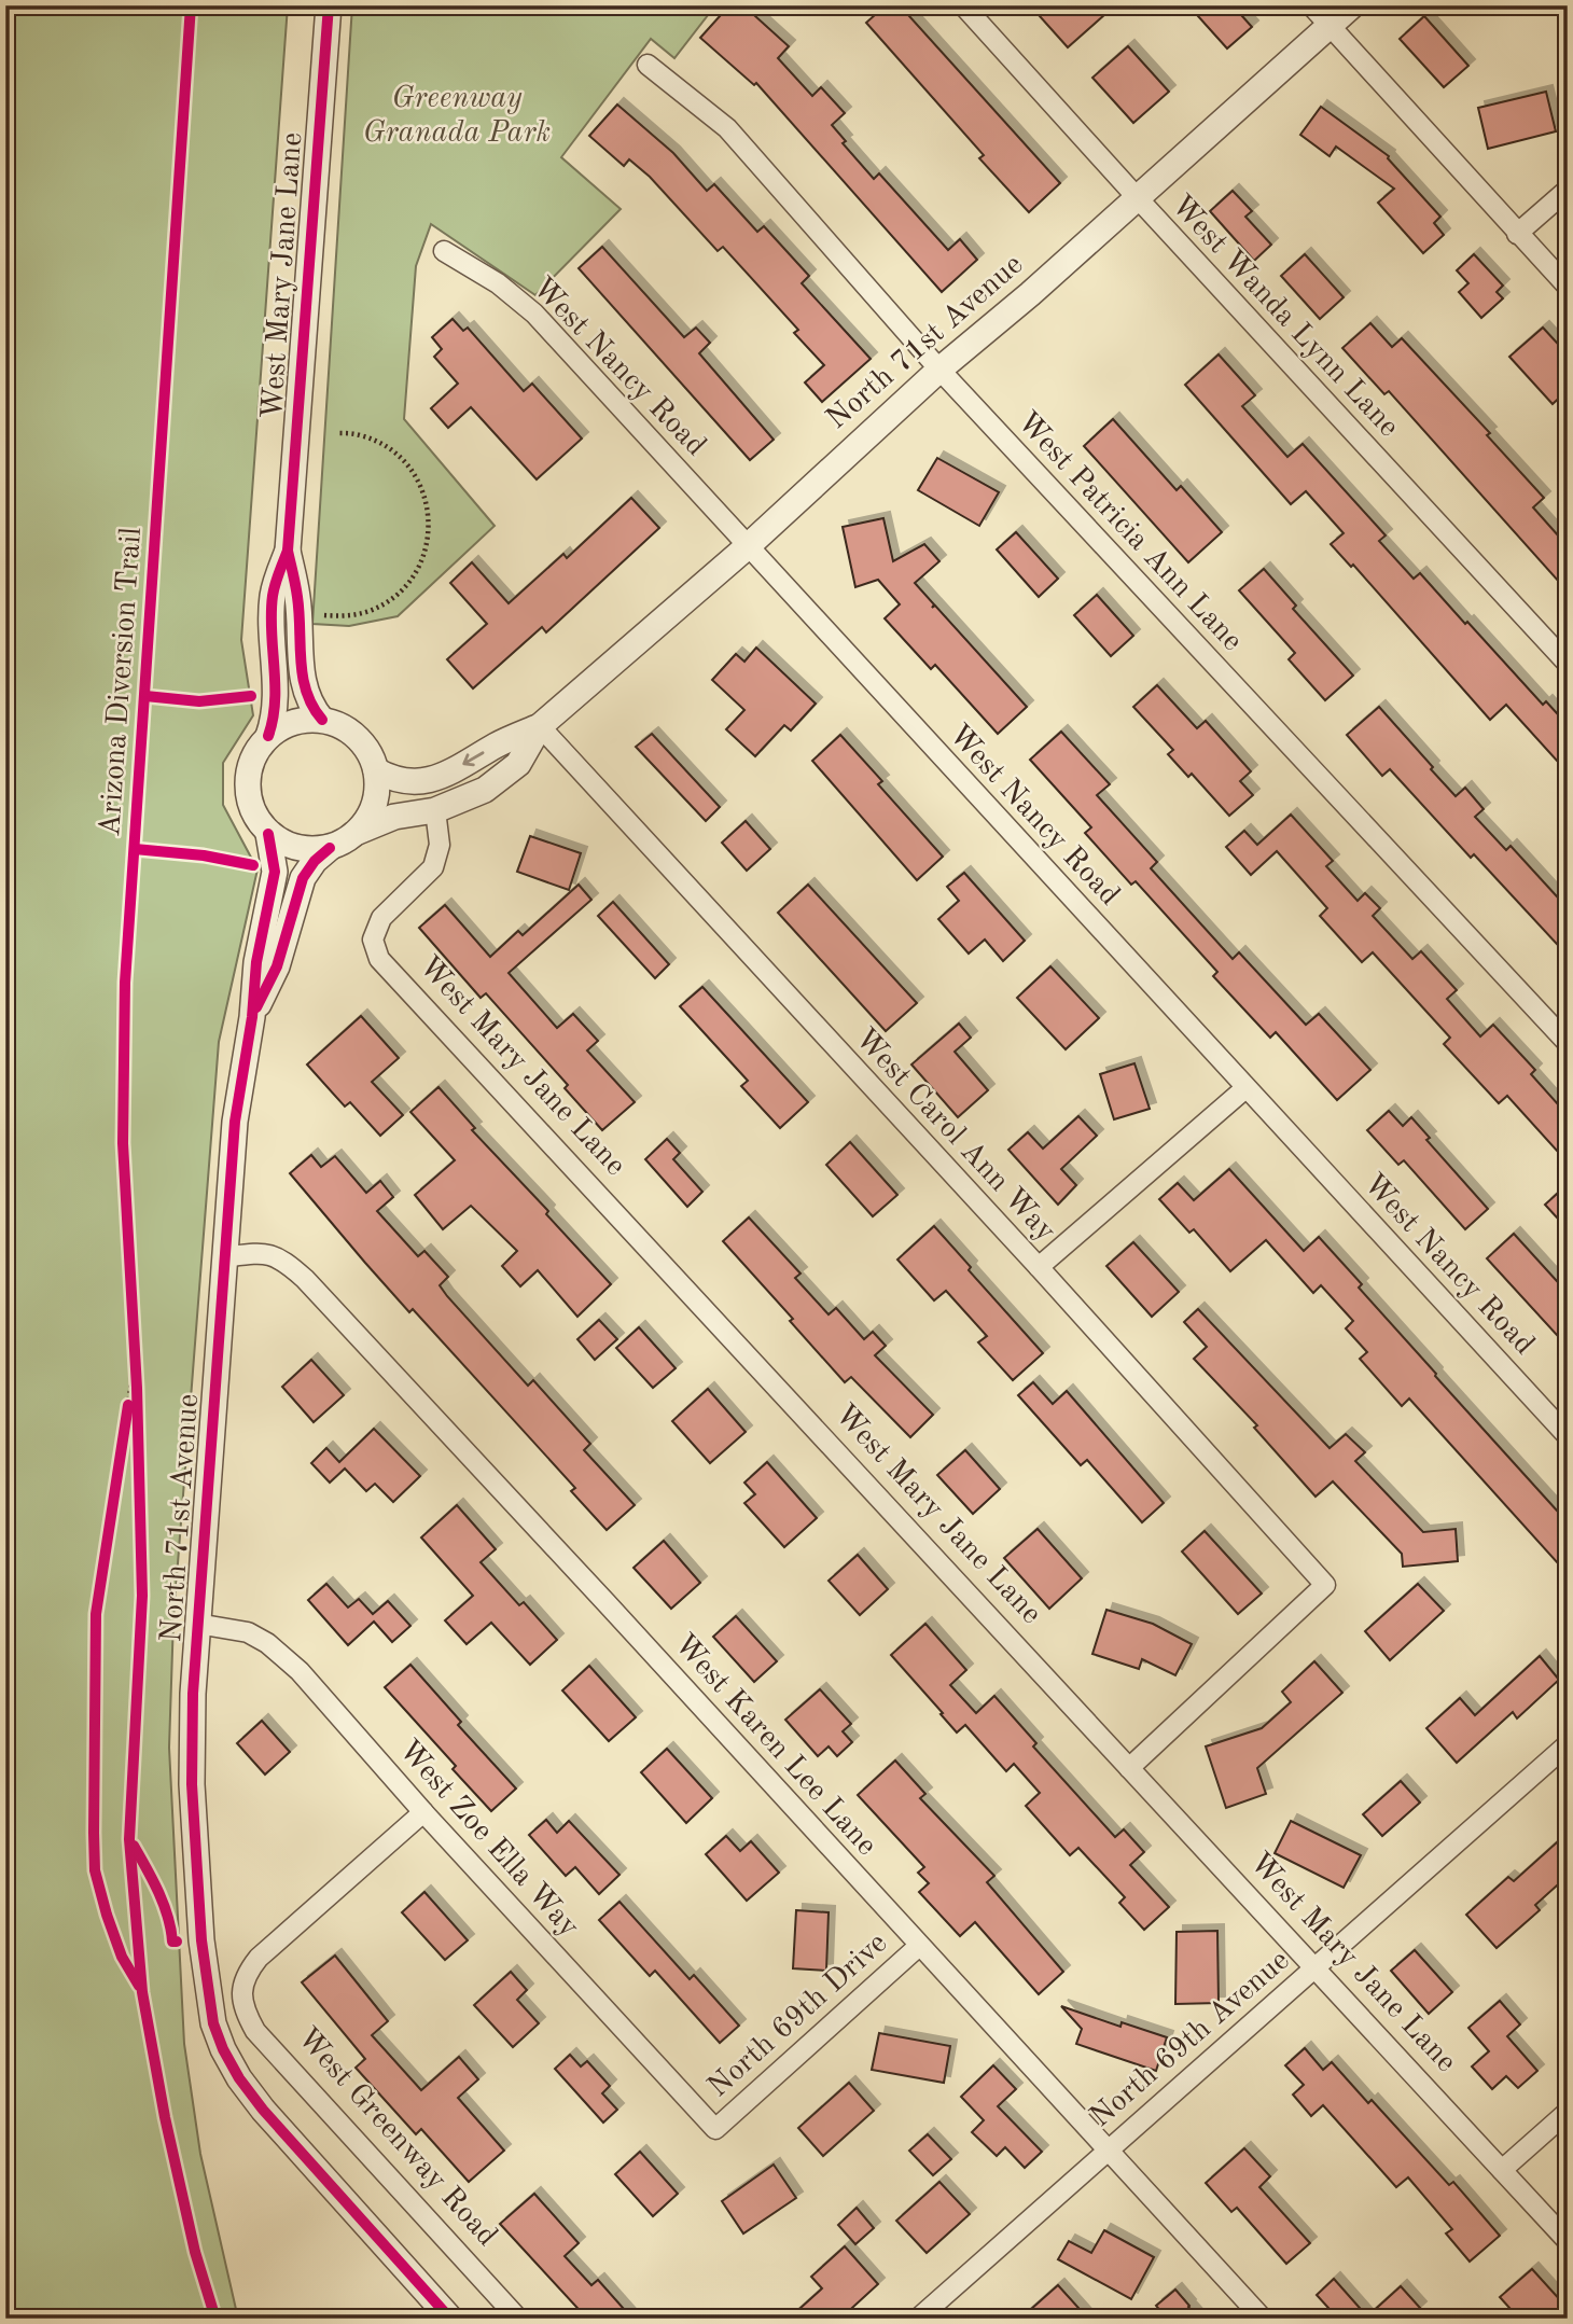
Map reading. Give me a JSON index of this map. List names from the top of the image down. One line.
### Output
{"streets":{"street":["West Mary Jane Lane","West Wanda Lynn Lane","North 71st Avenue","West Nancy Road","West Patricia Ann Lane","West Carol Ann Way","West Karen Lee Lane","West Zoe Ella Way","North 69th Drive","North 69th Avenue","West Greenway Road"],"cycle path":["Arizona Diversion Trail"]},"crossings":[["West Mary Jane Lane","North 71st Avenue"],["West Mary Jane Lane","West Carol Ann Way"],["West Mary Jane Lane","North 69th Avenue"],["West Wanda Lynn Lane","North 71st Avenue"],["North 71st Avenue","West Nancy Road"],["North 71st Avenue","West Patricia Ann Lane"],["North 71st Avenue","West Carol Ann Way"],["North 71st Avenue","West Karen Lee Lane"],["North 71st Avenue","West Zoe Ella Way"],["West Karen Lee Lane","North 69th Drive"],["West Karen Lee Lane","North 69th Avenue"],["West Zoe Ella Way","North 69th Drive"],["West Zoe Ella Way","West Greenway Road"]],"parks":["Greenway Granada Park"]}
